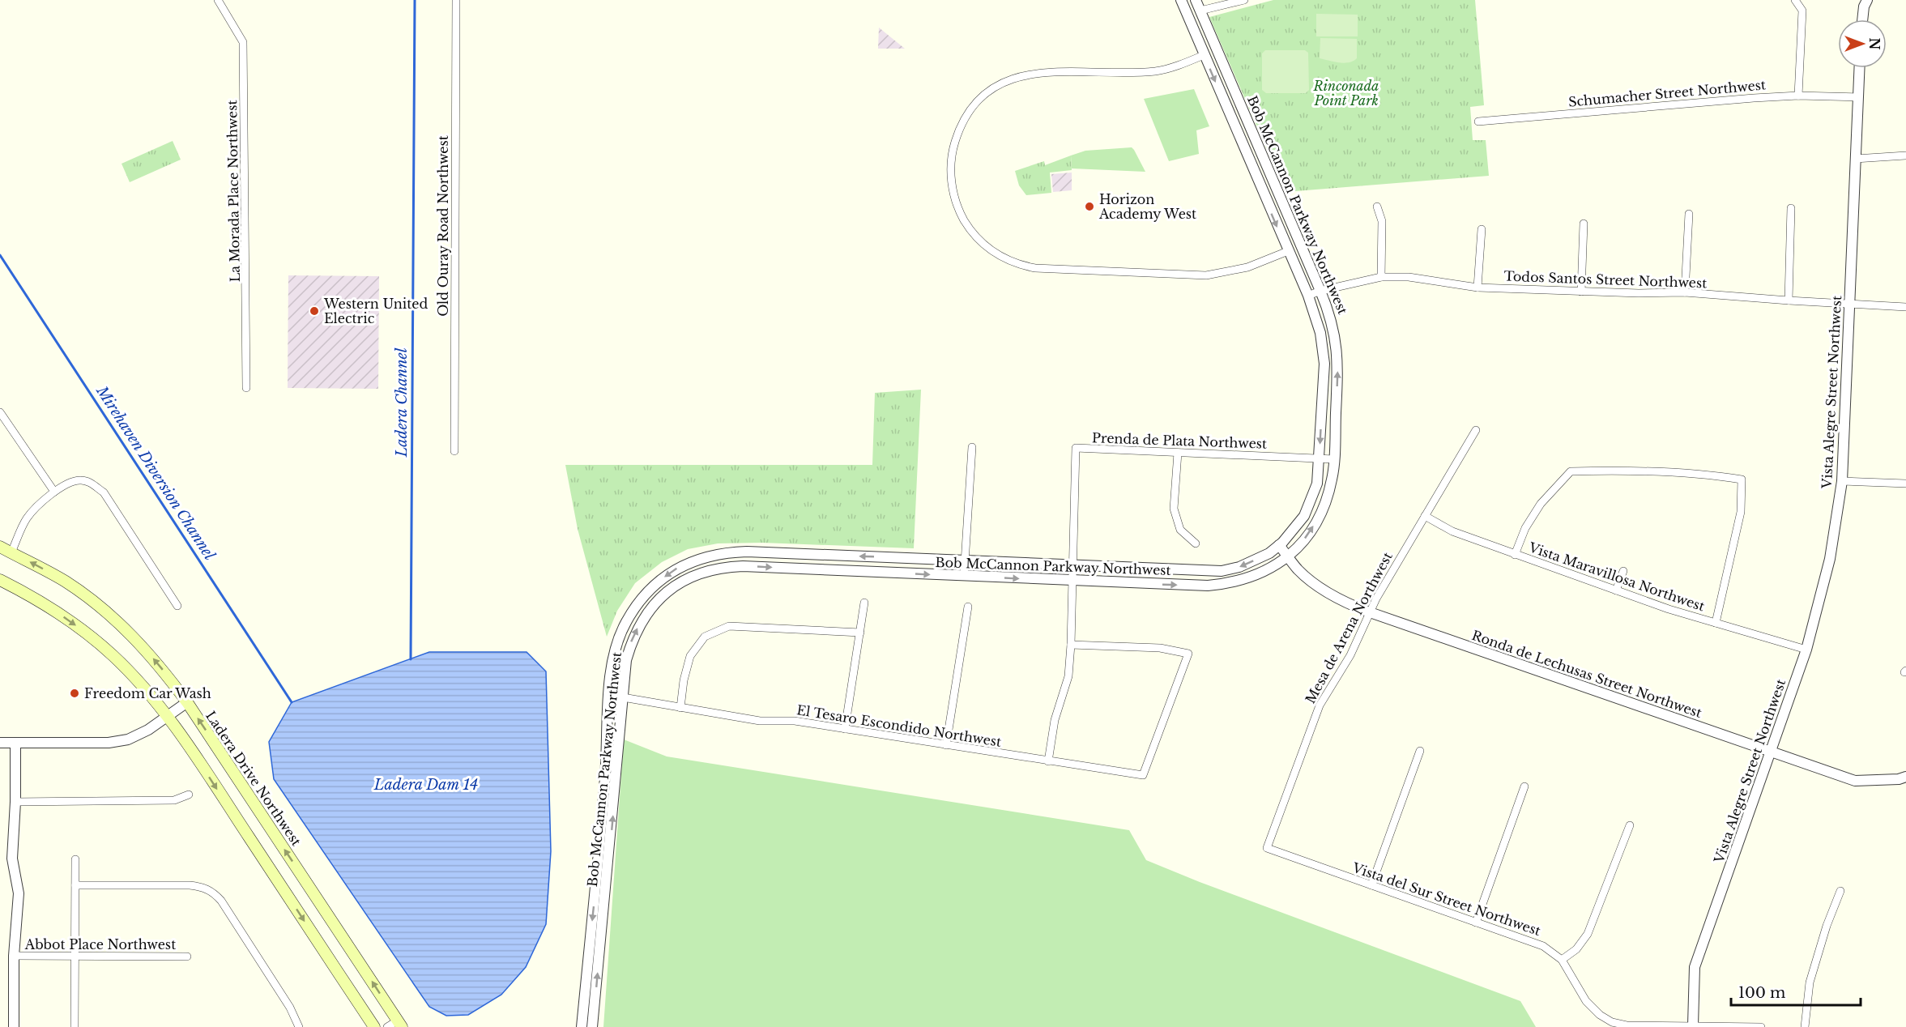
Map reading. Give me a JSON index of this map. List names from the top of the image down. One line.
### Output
{"streets":{"main road":["Ladera Drive Northwest"],"street":["Schumacher Street Northwest","La Morada Place Northwest","Bob McCannon Parkway Northwest","Old Ouray Road Northwest","Todos Santos Street Northwest","Vista Alegre Street Northwest","Prenda de Plata Northwest","Vista Maravillosa Northwest","Mesa de Arena Northwest","Ronda de Lechusas Street Northwest","El Tesaro Escondido Northwest","Vista del Sur Street Northwest","Abbot Place Northwest"]},"crossings":[["Schumacher Street Northwest","Vista Alegre Street Northwest"],["Bob McCannon Parkway Northwest","Todos Santos Street Northwest"],["Bob McCannon Parkway Northwest","Prenda de Plata Northwest"],["Bob McCannon Parkway Northwest","Ronda de Lechusas Street Northwest"],["Bob McCannon Parkway Northwest","El Tesaro Escondido Northwest"],["Todos Santos Street Northwest","Vista Alegre Street Northwest"],["Vista Alegre Street Northwest","Vista Maravillosa Northwest"],["Vista Alegre Street Northwest","Ronda de Lechusas Street Northwest"],["Vista Alegre Street Northwest","Vista del Sur Street Northwest"],["Prenda de Plata Northwest","El Tesaro Escondido Northwest"],["Vista Maravillosa Northwest","Mesa de Arena Northwest"],["Mesa de Arena Northwest","Ronda de Lechusas Street Northwest"],["Mesa de Arena Northwest","Vista del Sur Street Northwest"]],"water":["Ladera Channel","Mirehaven Diversion Channel","Ladera Dam 14"],"parks":["Rinconada Point Park"],"places":["Horizon Academy West","Western United Electric","Freedom Car Wash"],"scale_bar":"100 m","north":"right"}
